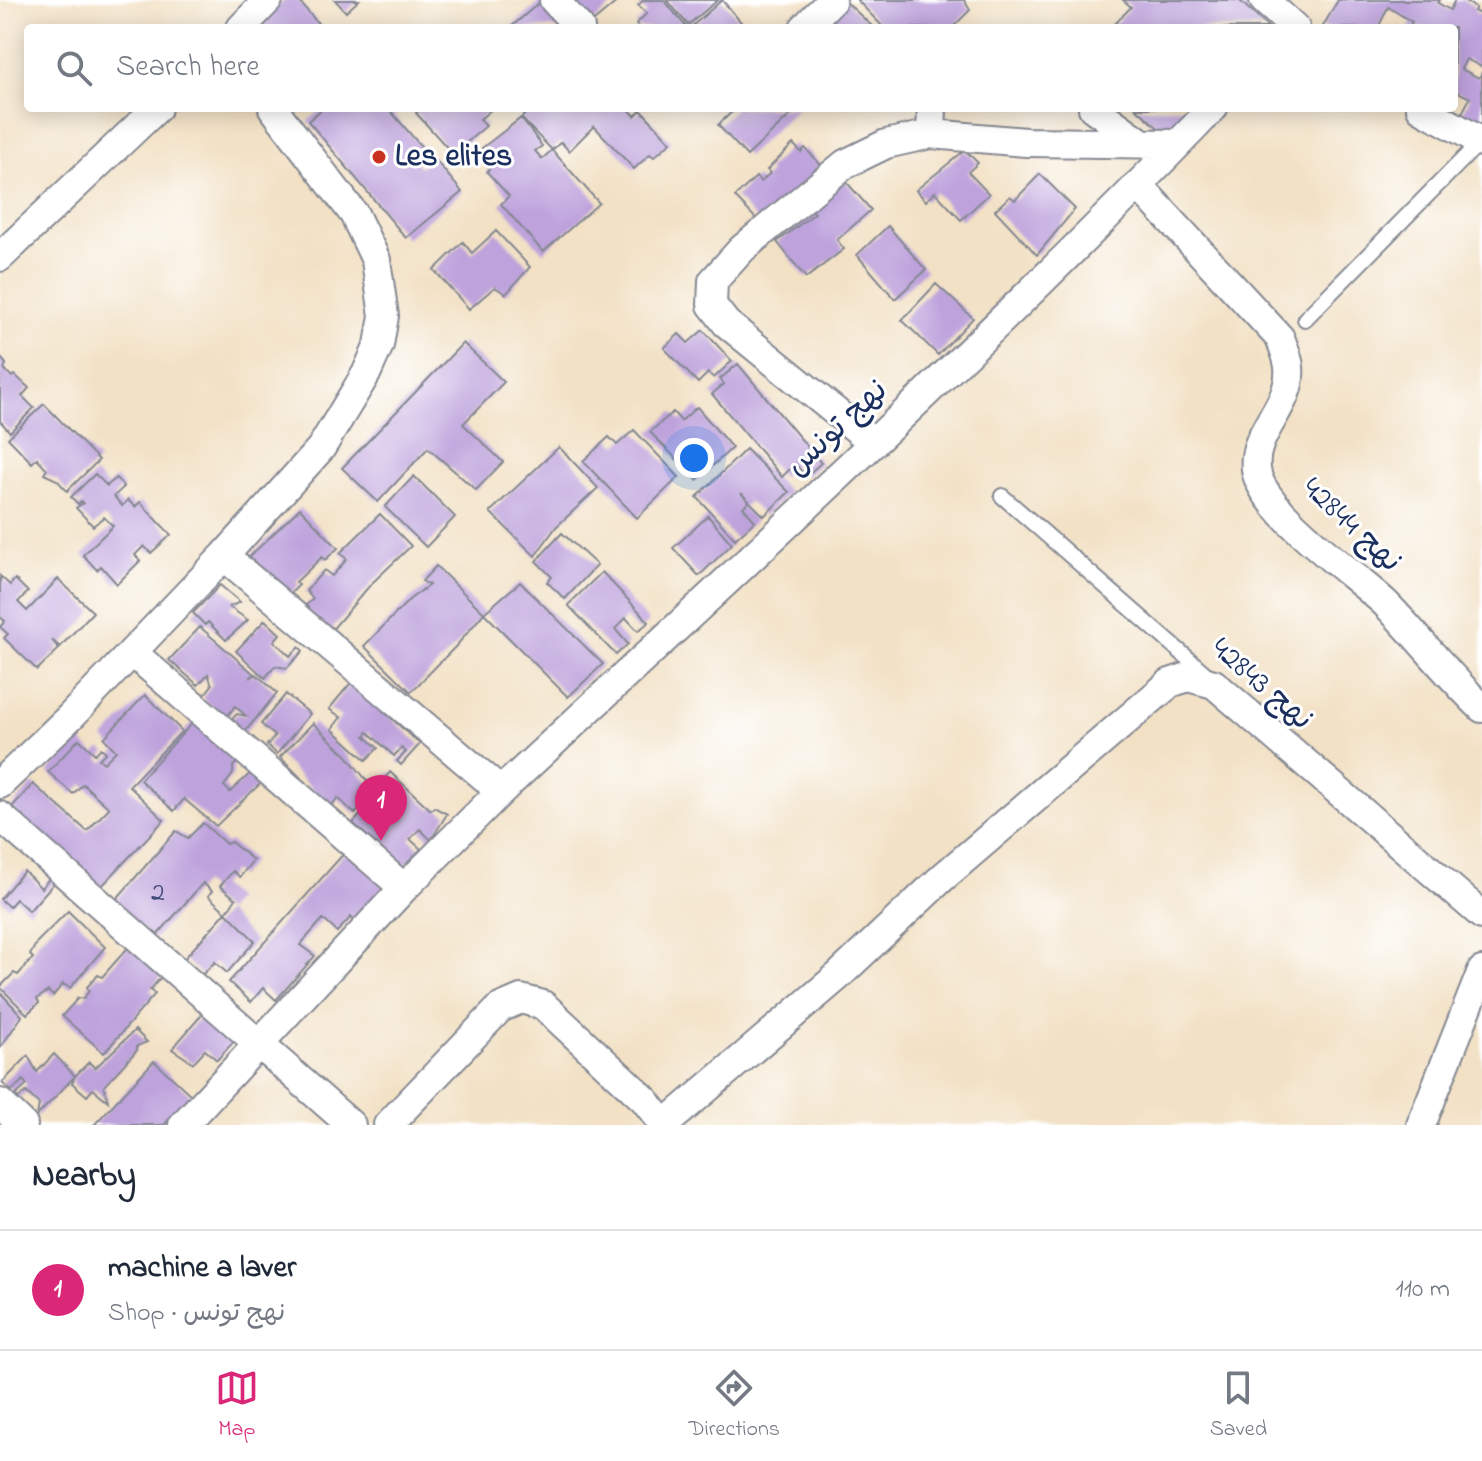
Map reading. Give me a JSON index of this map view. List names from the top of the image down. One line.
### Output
{"streets":{"street":["نهج تونس","نهج 42844"],"lane":["نهج 42843"]},"crossings":[["نهج تونس","نهج 42844"]],"places":["Les elites"],"house_numbers":["2"],"page":{"search":"Search here","pins":"1","heading":"Nearby","list":[{"mark":"1","name":"machine a laver","note":"Shop · نهج تونس","value":"110 m"}],"nav":["Map","Directions","Saved"]}}
